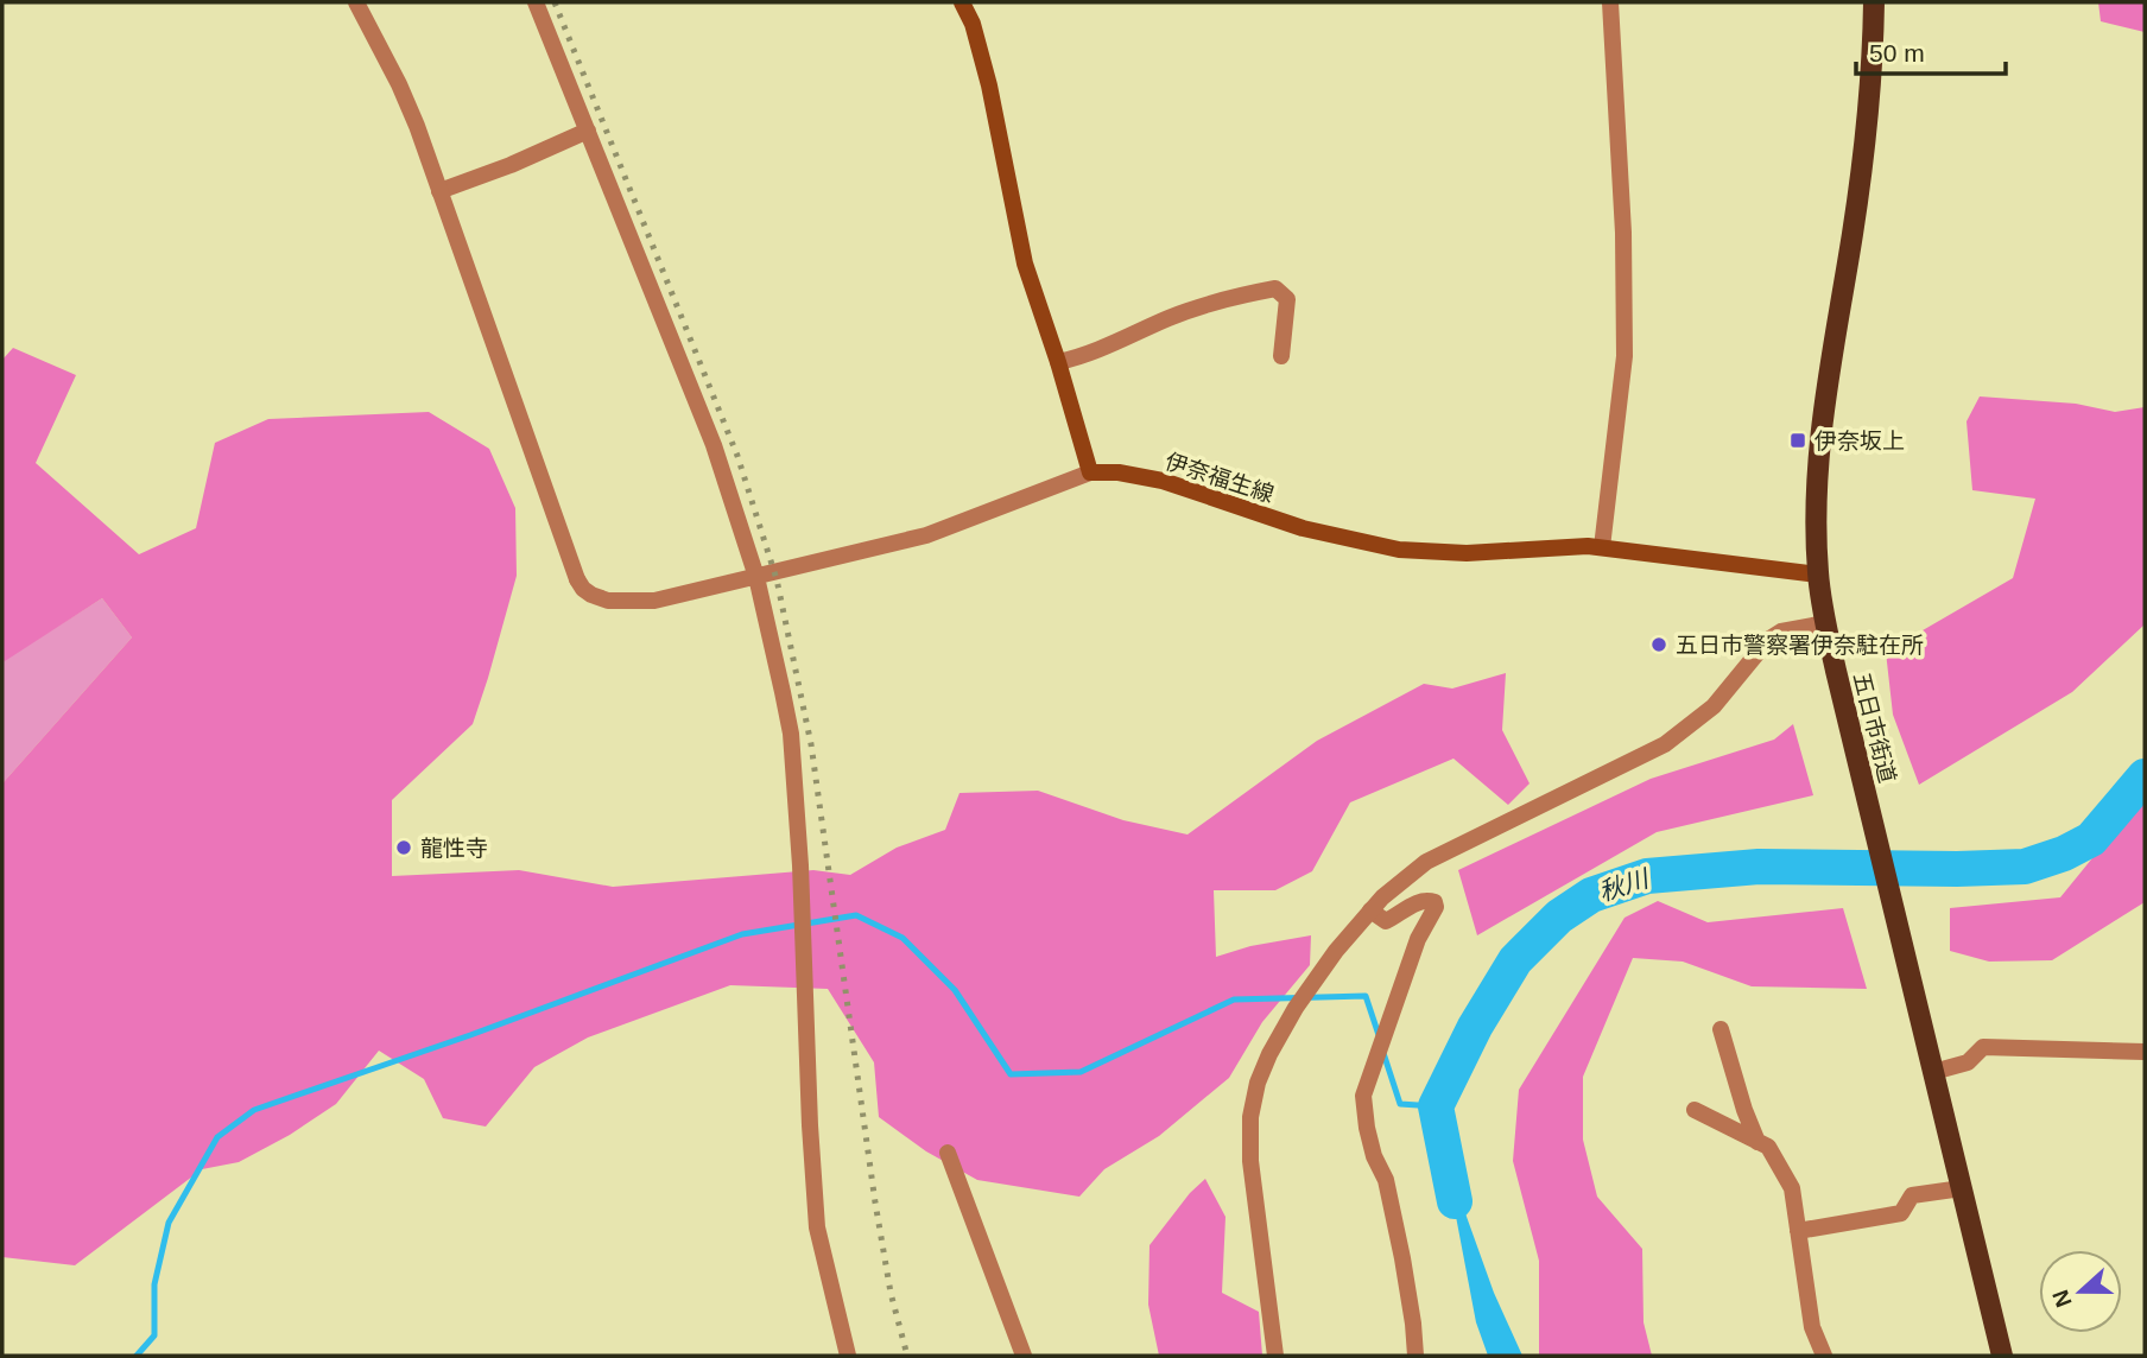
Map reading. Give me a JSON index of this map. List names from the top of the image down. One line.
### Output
{"streets":{"main road":["伊奈福生線","五日市街道"]},"crossings":[["伊奈福生線","五日市街道"]],"water":["秋川"],"places":{"transit":["伊奈坂上"],"other":["五日市警察署伊奈駐在所","龍性寺"]},"scale_bar":"50 m","north":"left"}
